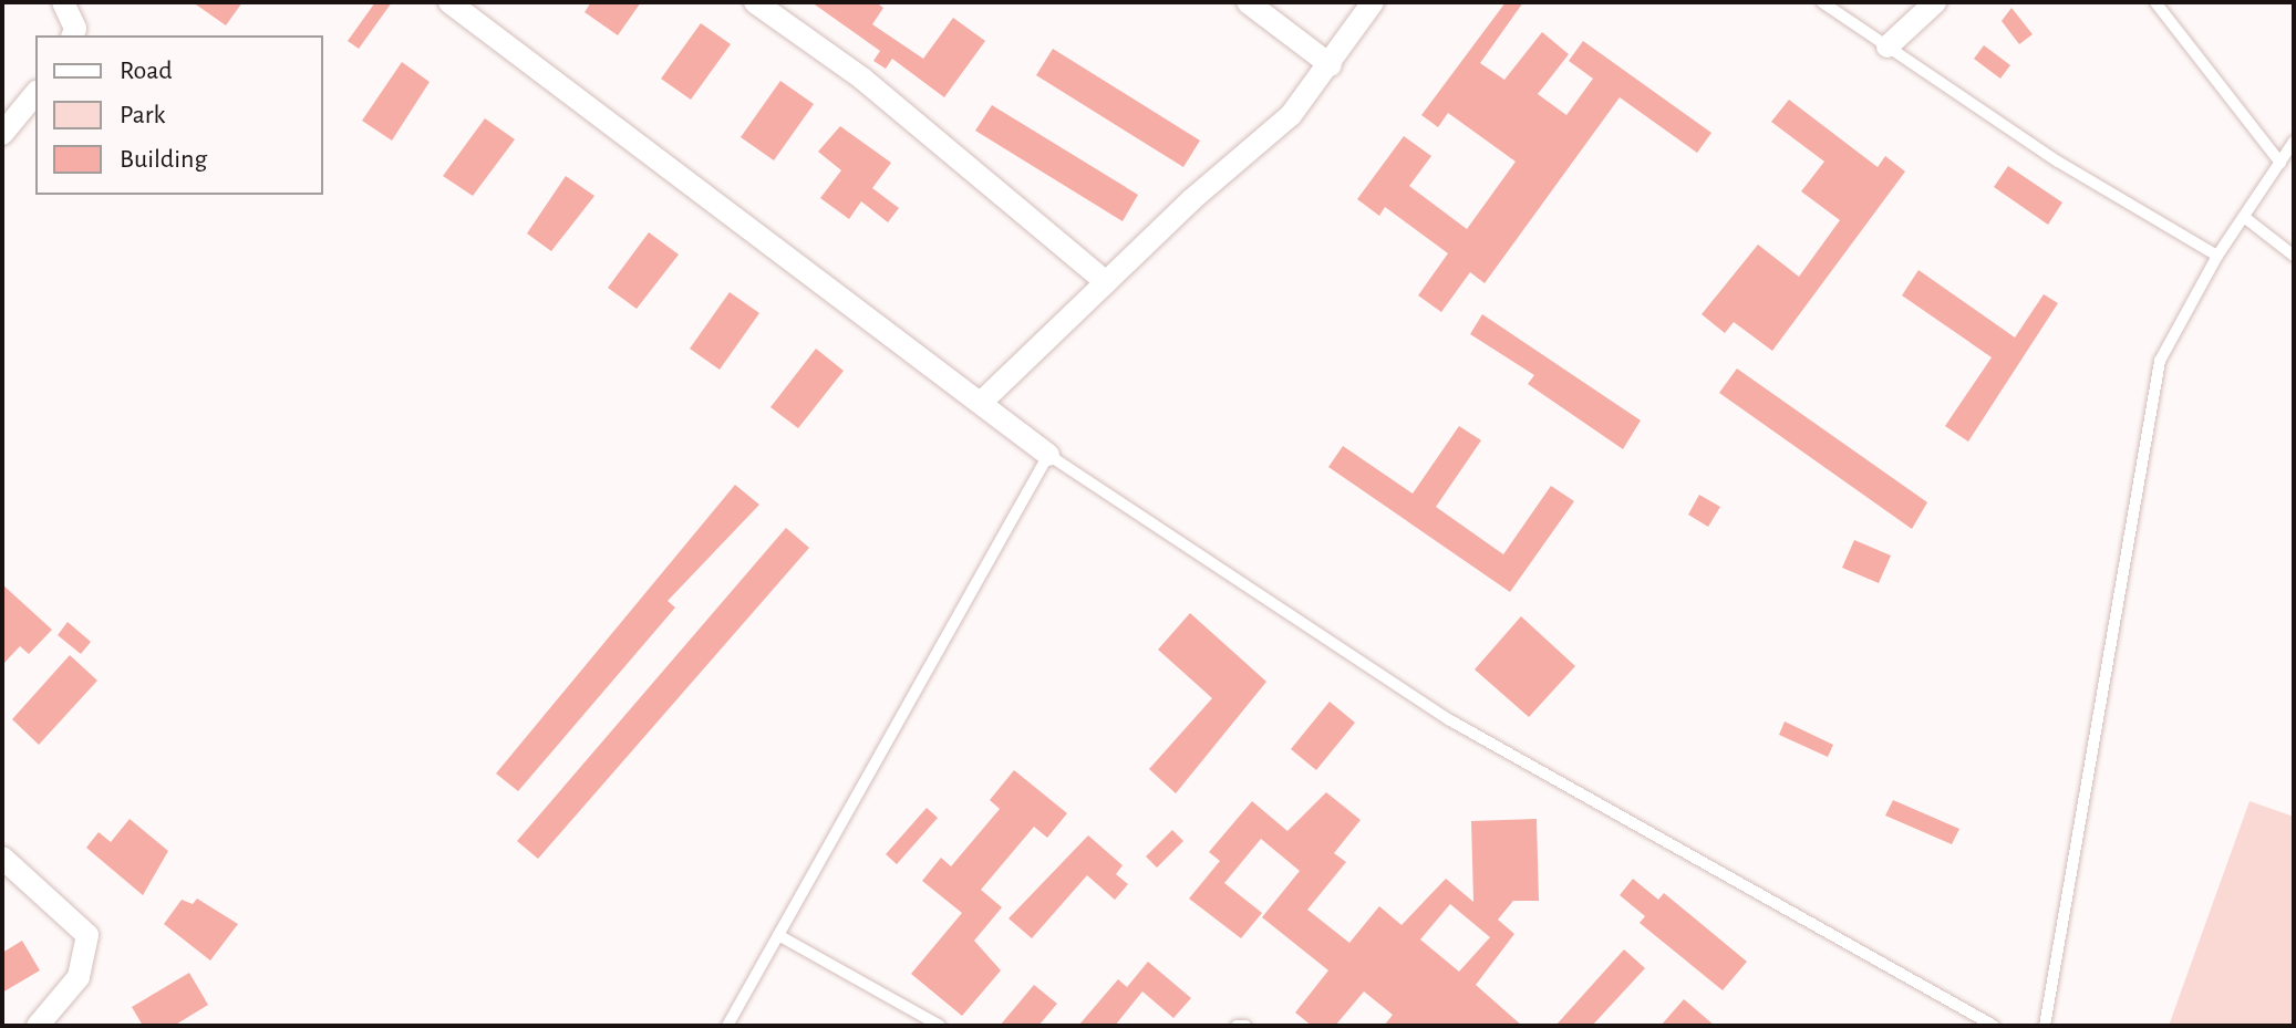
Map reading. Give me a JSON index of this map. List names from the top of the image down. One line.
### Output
{"legend":["Road","Park","Building"]}
